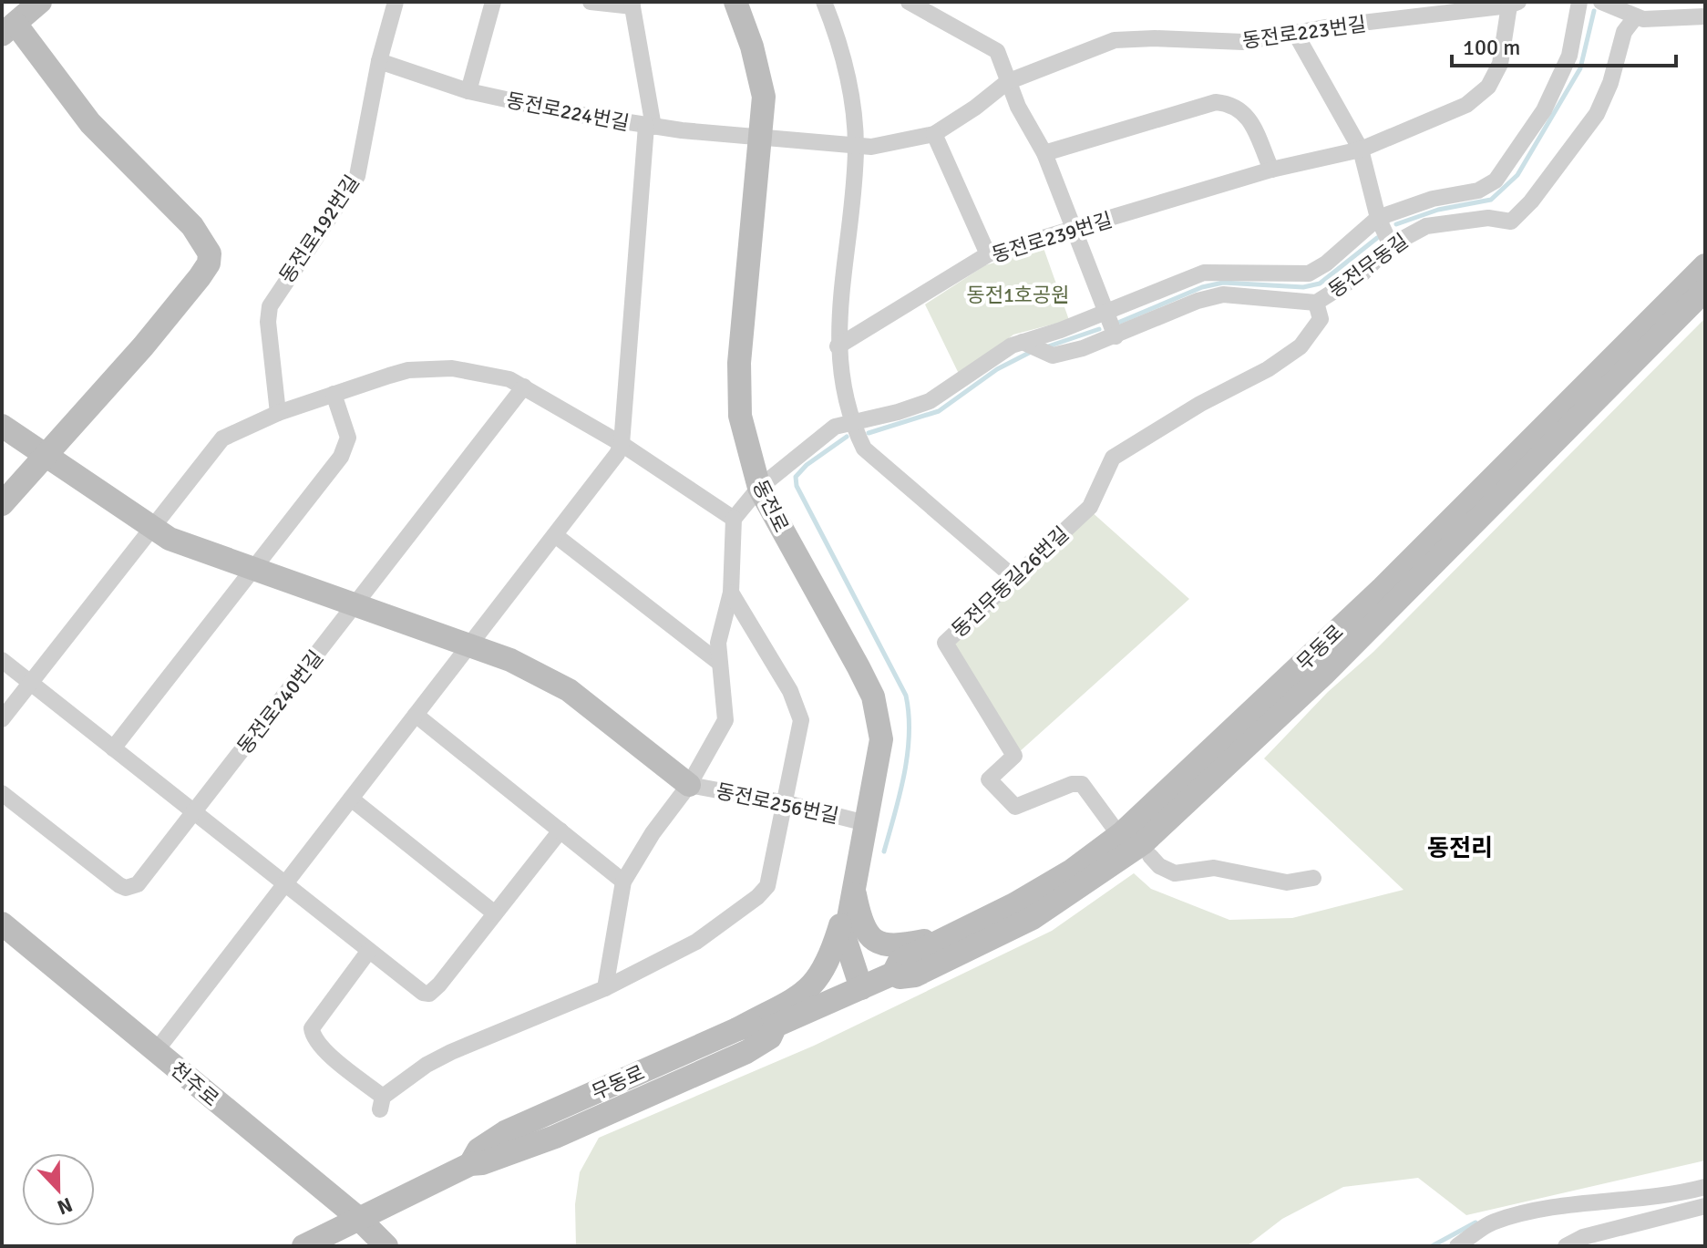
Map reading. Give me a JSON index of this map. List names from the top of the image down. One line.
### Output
{"streets":{"main road":["동전로","무동로","천주로"],"street":["동전로223번길","동전로224번길","동전로192번길","동전로239번길","동전무동길","동전무동길26번길","동전로240번길","동전로256번길"]},"crossings":[["동전로223번길","동전로224번길"],["동전로223번길","동전로239번길"],["동전로223번길","동전로"],["동전로224번길","동전로192번길"],["동전로224번길","동전로"],["동전무동길","동전무동길26번길"],["동전로","무동로"],["동전로","동전로256번길"],["무동로","천주로"]],"districts":["동전리"],"parks":["동전1호공원"],"scale_bar":"100 m","north":"bottom"}
